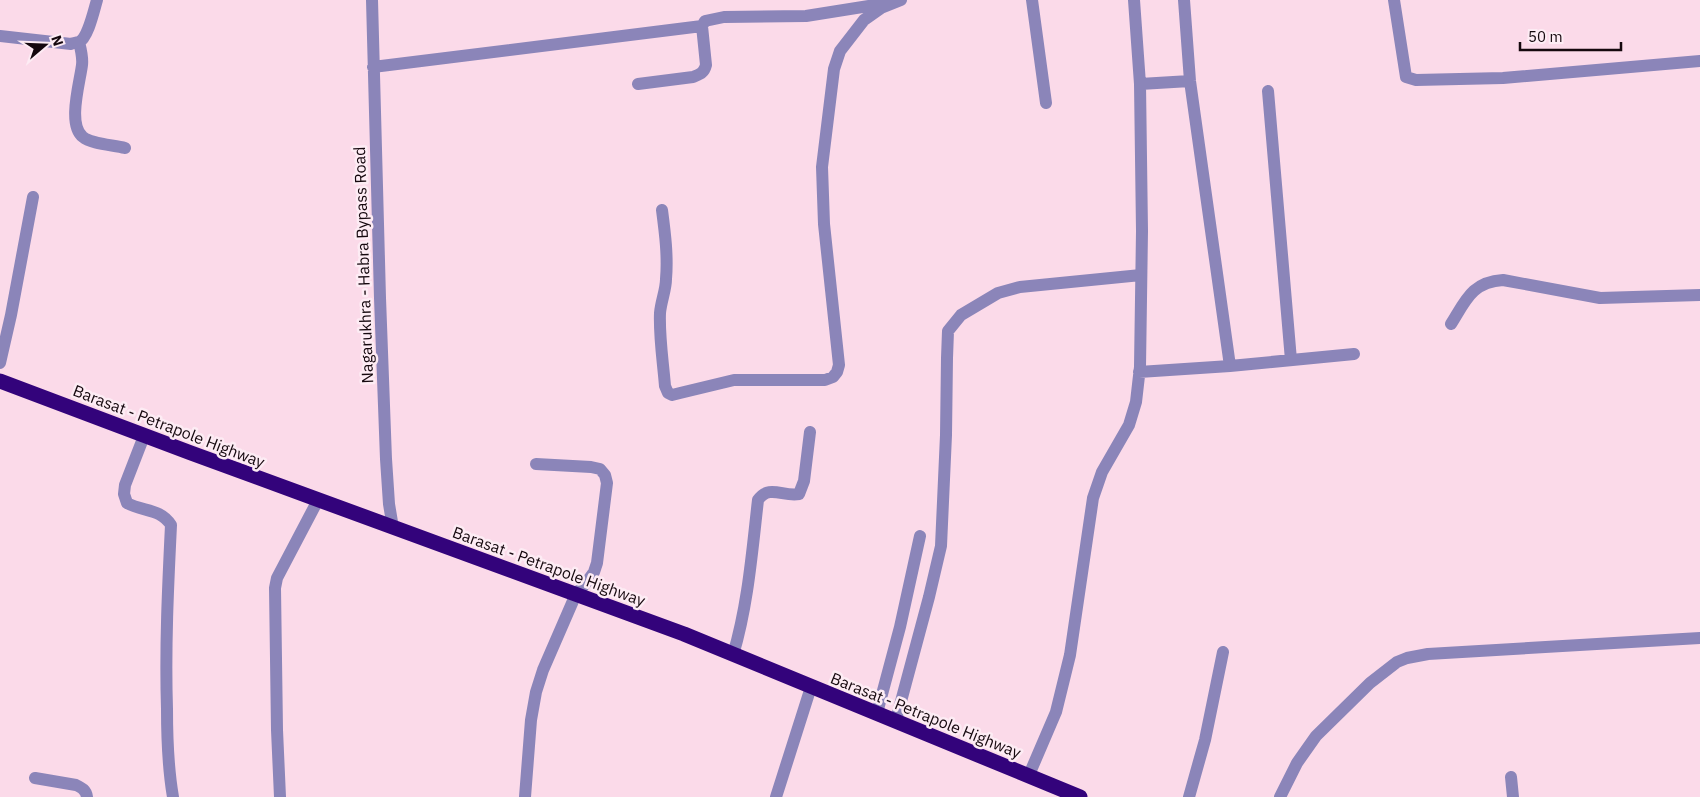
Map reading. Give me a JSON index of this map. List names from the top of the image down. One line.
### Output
{"streets":{"highway":["Barasat - Petrapole Highway"],"street":["Nagarukhra - Habra Bypass Road"]},"crossings":[["Nagarukhra - Habra Bypass Road","Barasat - Petrapole Highway"]],"scale_bar":"50 m","north":"right"}
